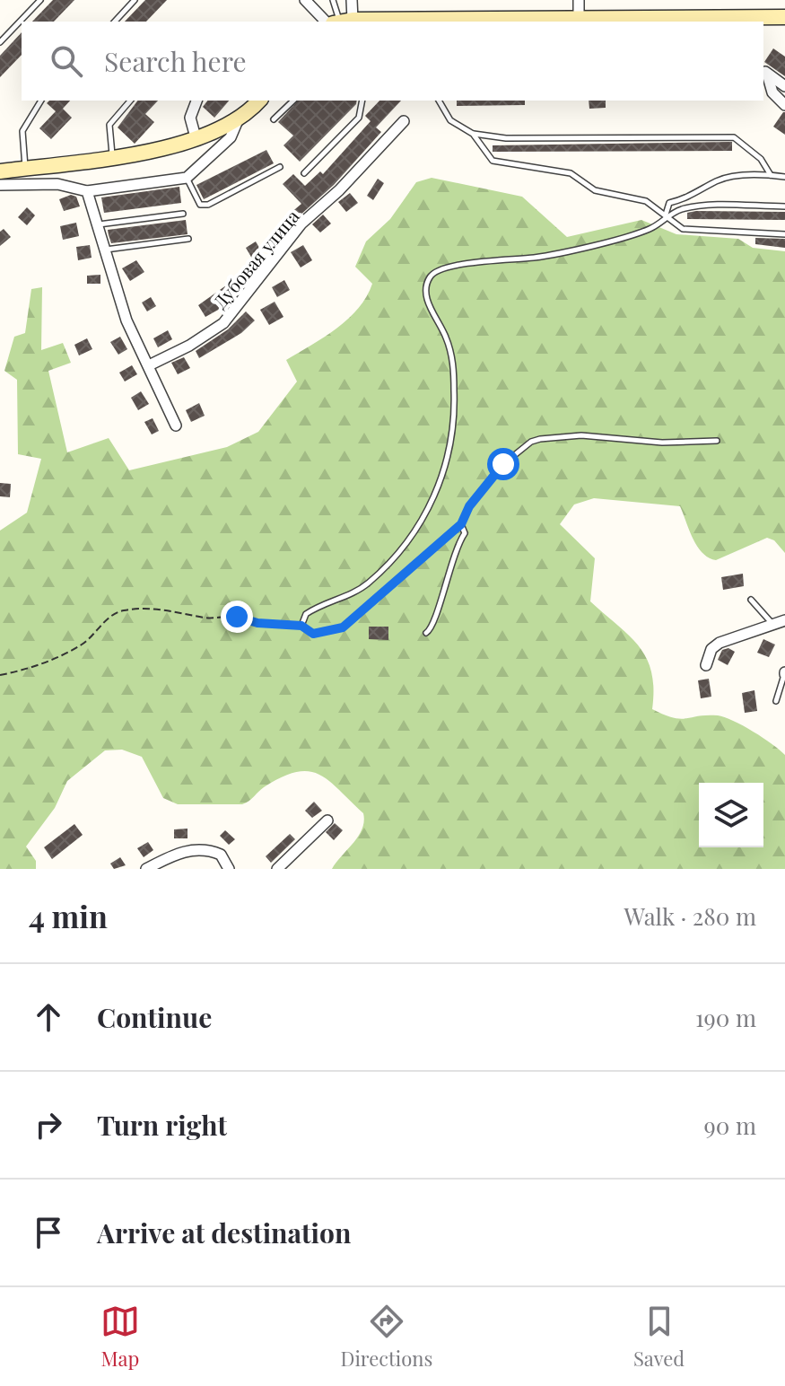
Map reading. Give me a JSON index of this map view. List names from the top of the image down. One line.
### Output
{"streets":{"street":["Дубовая улица"]},"page":{"search":"Search here","heading":["4 min","Walk · 280 m"],"list":[["Continue","190 m"],["Turn right","90 m"],"Arrive at destination"],"nav":["Map","Directions","Saved"]}}
